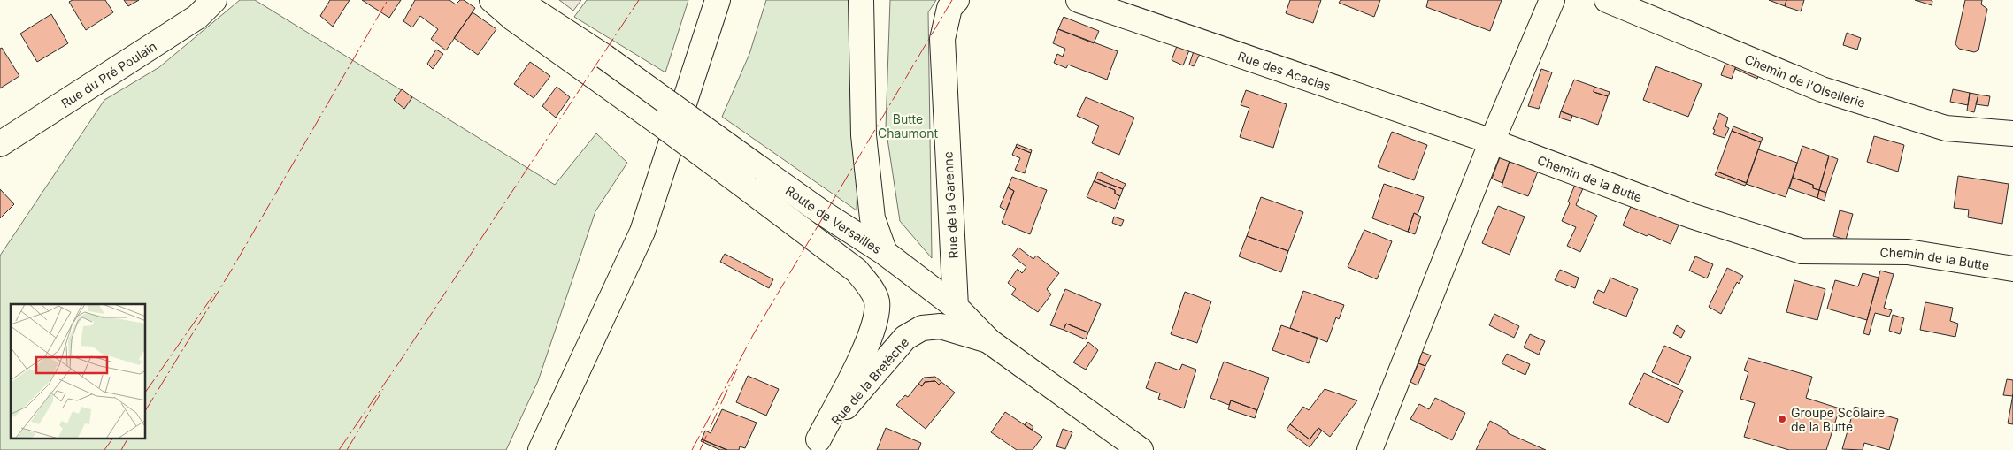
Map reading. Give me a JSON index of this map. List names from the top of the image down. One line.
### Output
{"streets":{"street":["Rue des Acacias","Rue du Pré Poulain","Chemin de l'Oisellerie","Chemin de la Butte","Rue de la Garenne","Route de Versailles","Rue de la Bretèche"]},"crossings":[["Rue des Acacias","Chemin de la Butte"],["Rue de la Garenne","Route de Versailles"],["Route de Versailles","Rue de la Bretèche"]],"parks":["Butte Chaumont"],"places":["Groupe Scolaire de la Butte"]}
